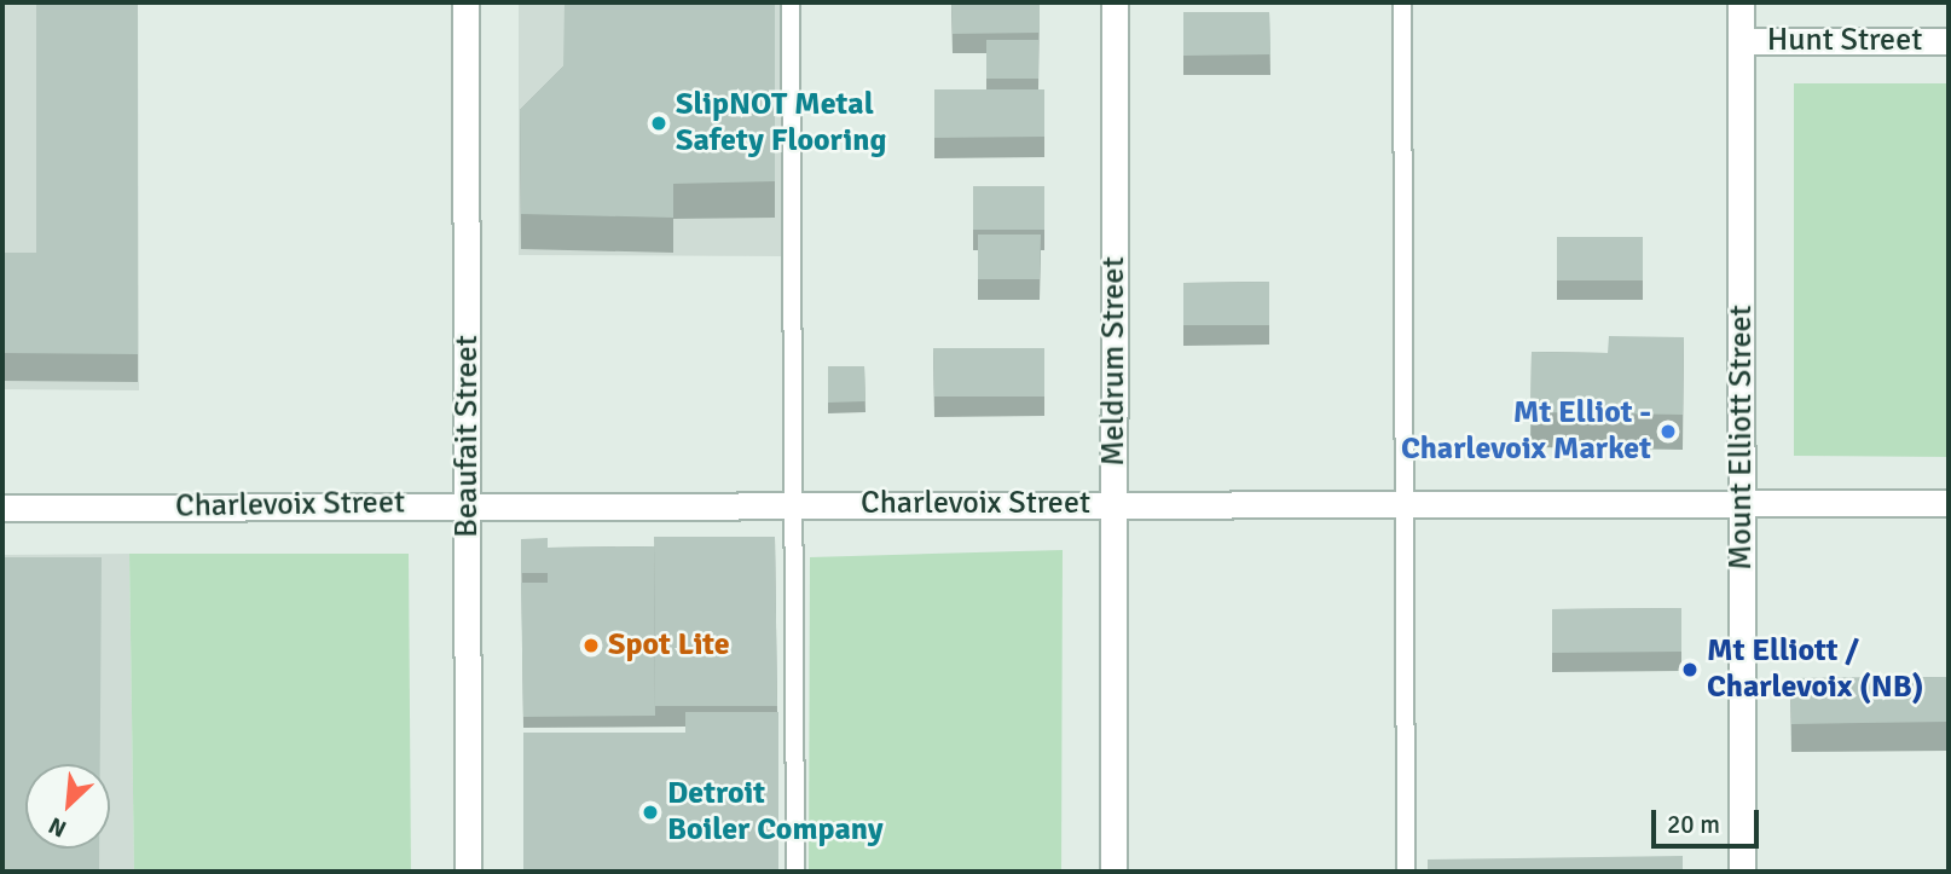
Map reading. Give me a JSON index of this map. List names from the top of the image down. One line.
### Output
{"streets":{"street":["Hunt Street","Meldrum Street","Beaufait Street","Mount Elliott Street","Charlevoix Street"]},"crossings":[["Hunt Street","Mount Elliott Street"],["Meldrum Street","Charlevoix Street"],["Beaufait Street","Charlevoix Street"],["Mount Elliott Street","Charlevoix Street"]],"places":["SlipNOT Metal Safety Flooring","Mt Elliot - Charlevoix Market","Spot Lite","Mt Elliott / Charlevoix (NB)","Detroit Boiler Company"],"scale_bar":"20 m","north":"bottom left"}
